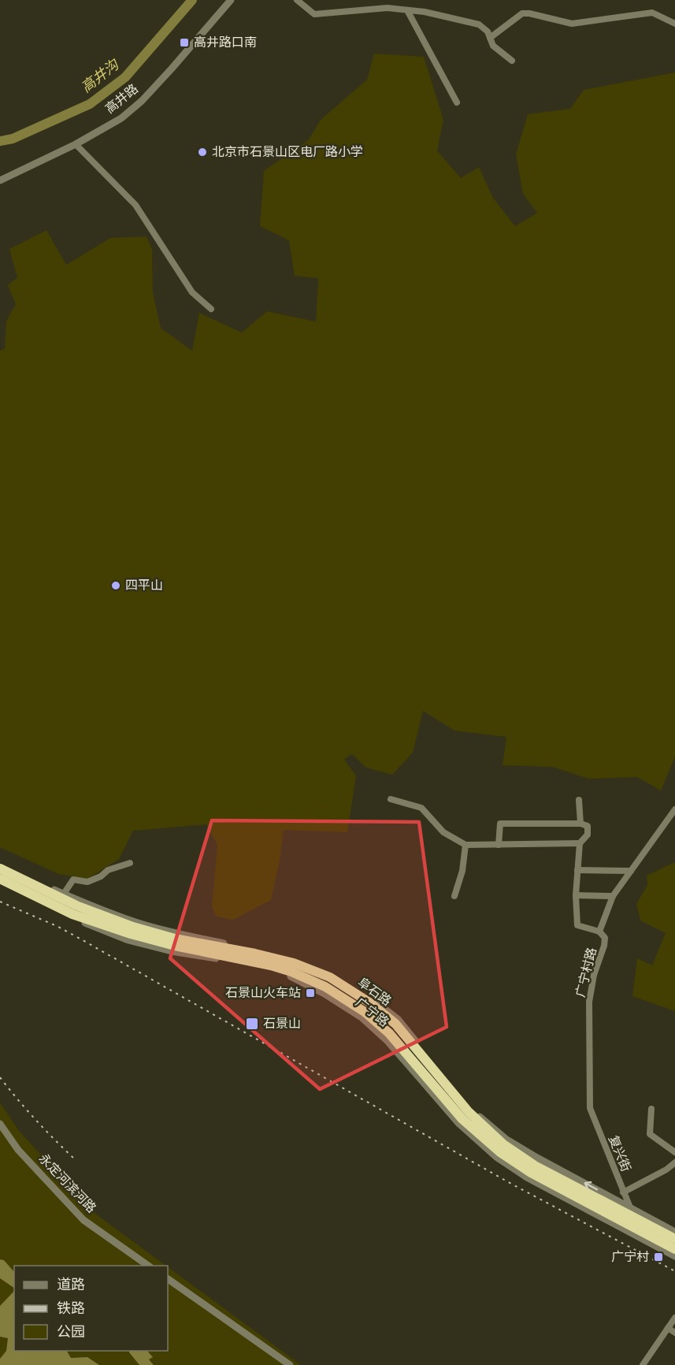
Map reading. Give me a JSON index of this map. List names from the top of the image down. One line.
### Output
{"streets":{"highway":["阜石路"],"street":["高井路","广宁村路","广宁路","复兴街","永定河滨河路"]},"crossings":[["广宁村路","复兴街"],["广宁路","复兴街"]],"water":["高井沟"],"places":{"transit":["高井路口南","石景山火车站","石景山","广宁村"],"other":["北京市石景山区电厂路小学","四平山"]},"legend":["道路","铁路","公园"]}
